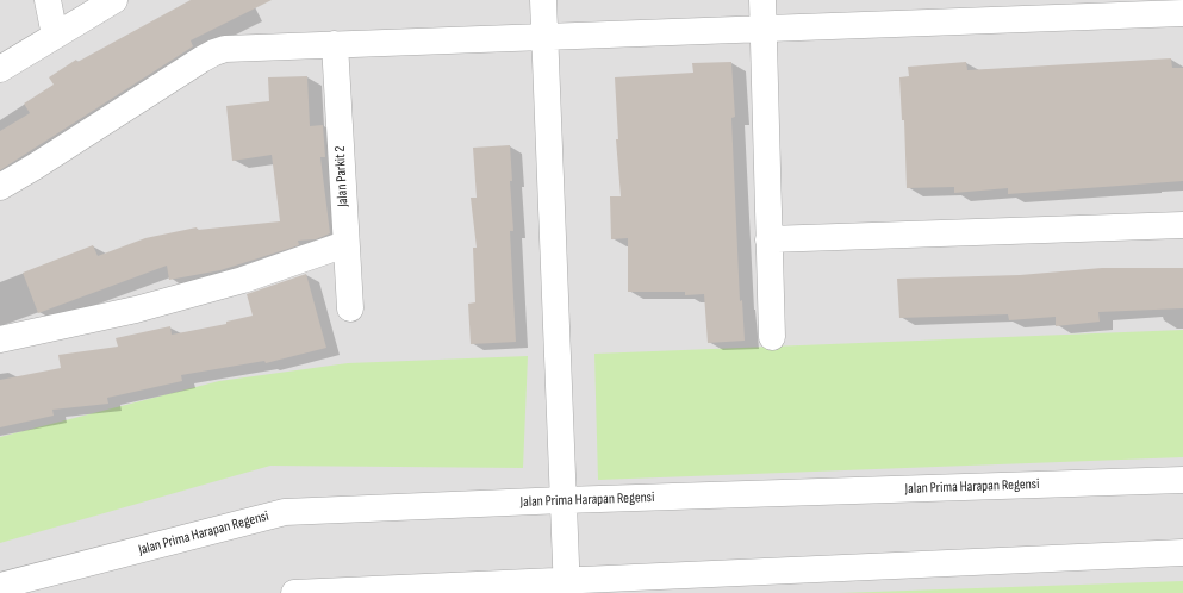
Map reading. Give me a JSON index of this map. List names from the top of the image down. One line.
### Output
{"streets":{"street":["Jalan Parkit 2","Jalan Prima Harapan Regensi"]}}
